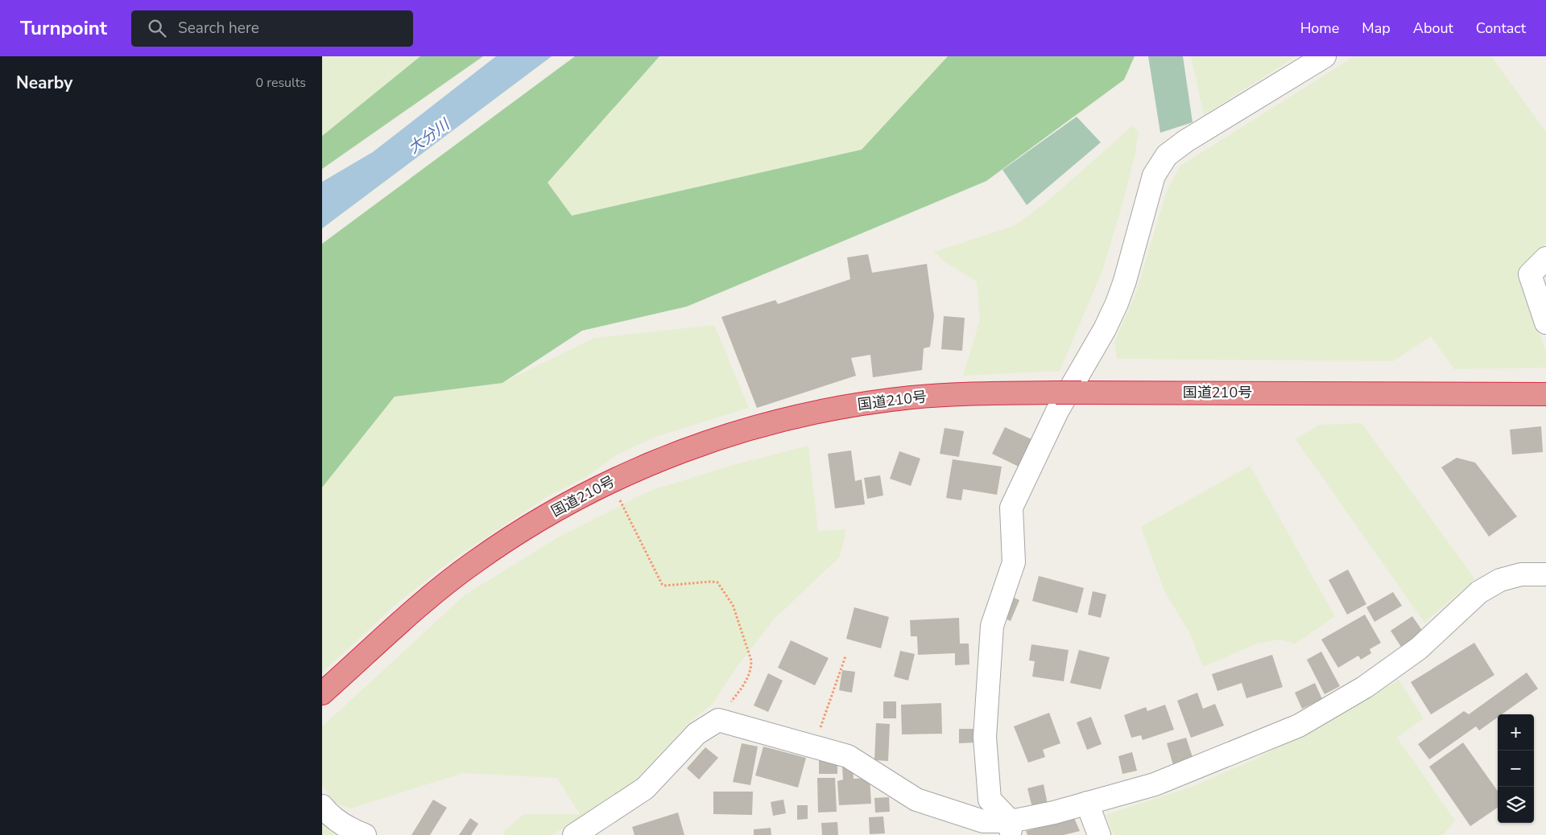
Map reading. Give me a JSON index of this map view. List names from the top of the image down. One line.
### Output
{"streets":{"highway":["国道210号"]},"water":["大分川"],"page":{"header":"Turnpoint","search":"Search here","nav":["Home","Map","About","Contact"],"heading":["Nearby","0 results"],"map_buttons":["+","−"]}}
